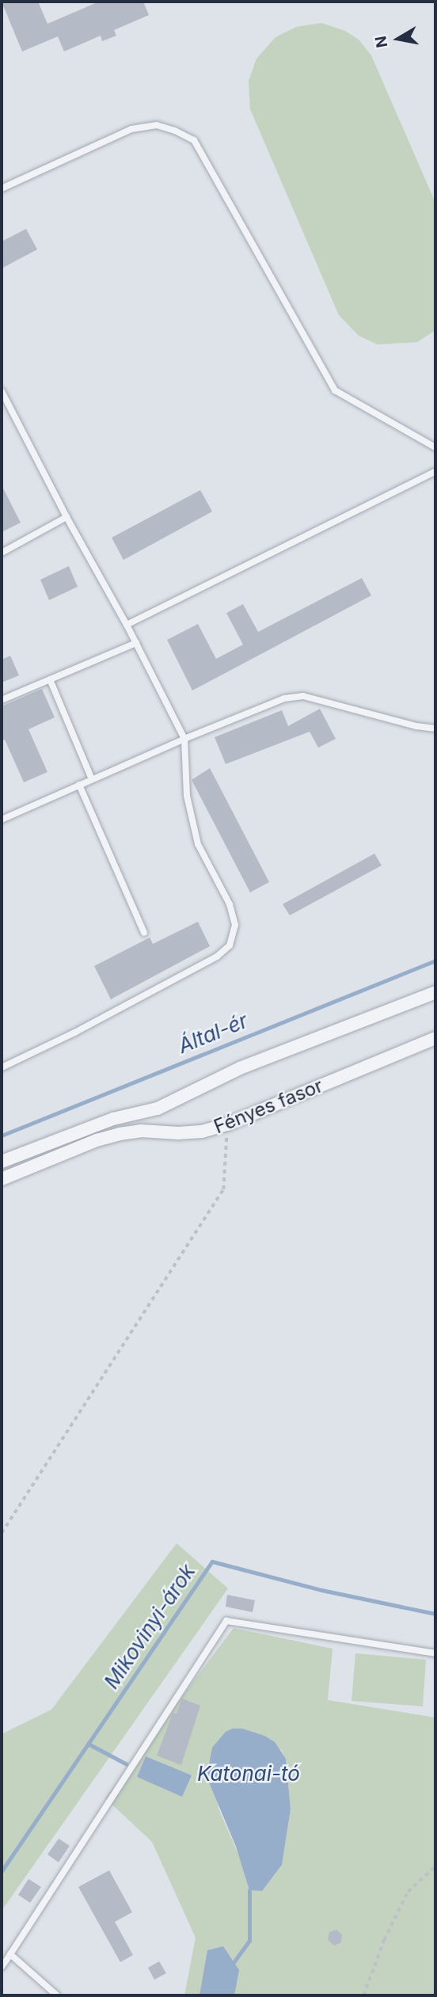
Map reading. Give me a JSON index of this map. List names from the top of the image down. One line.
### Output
{"streets":{"street":["Fényes fasor"]},"water":["Által-ér","Mikovinyi-árok","Katonai-tó"],"north":"left"}
